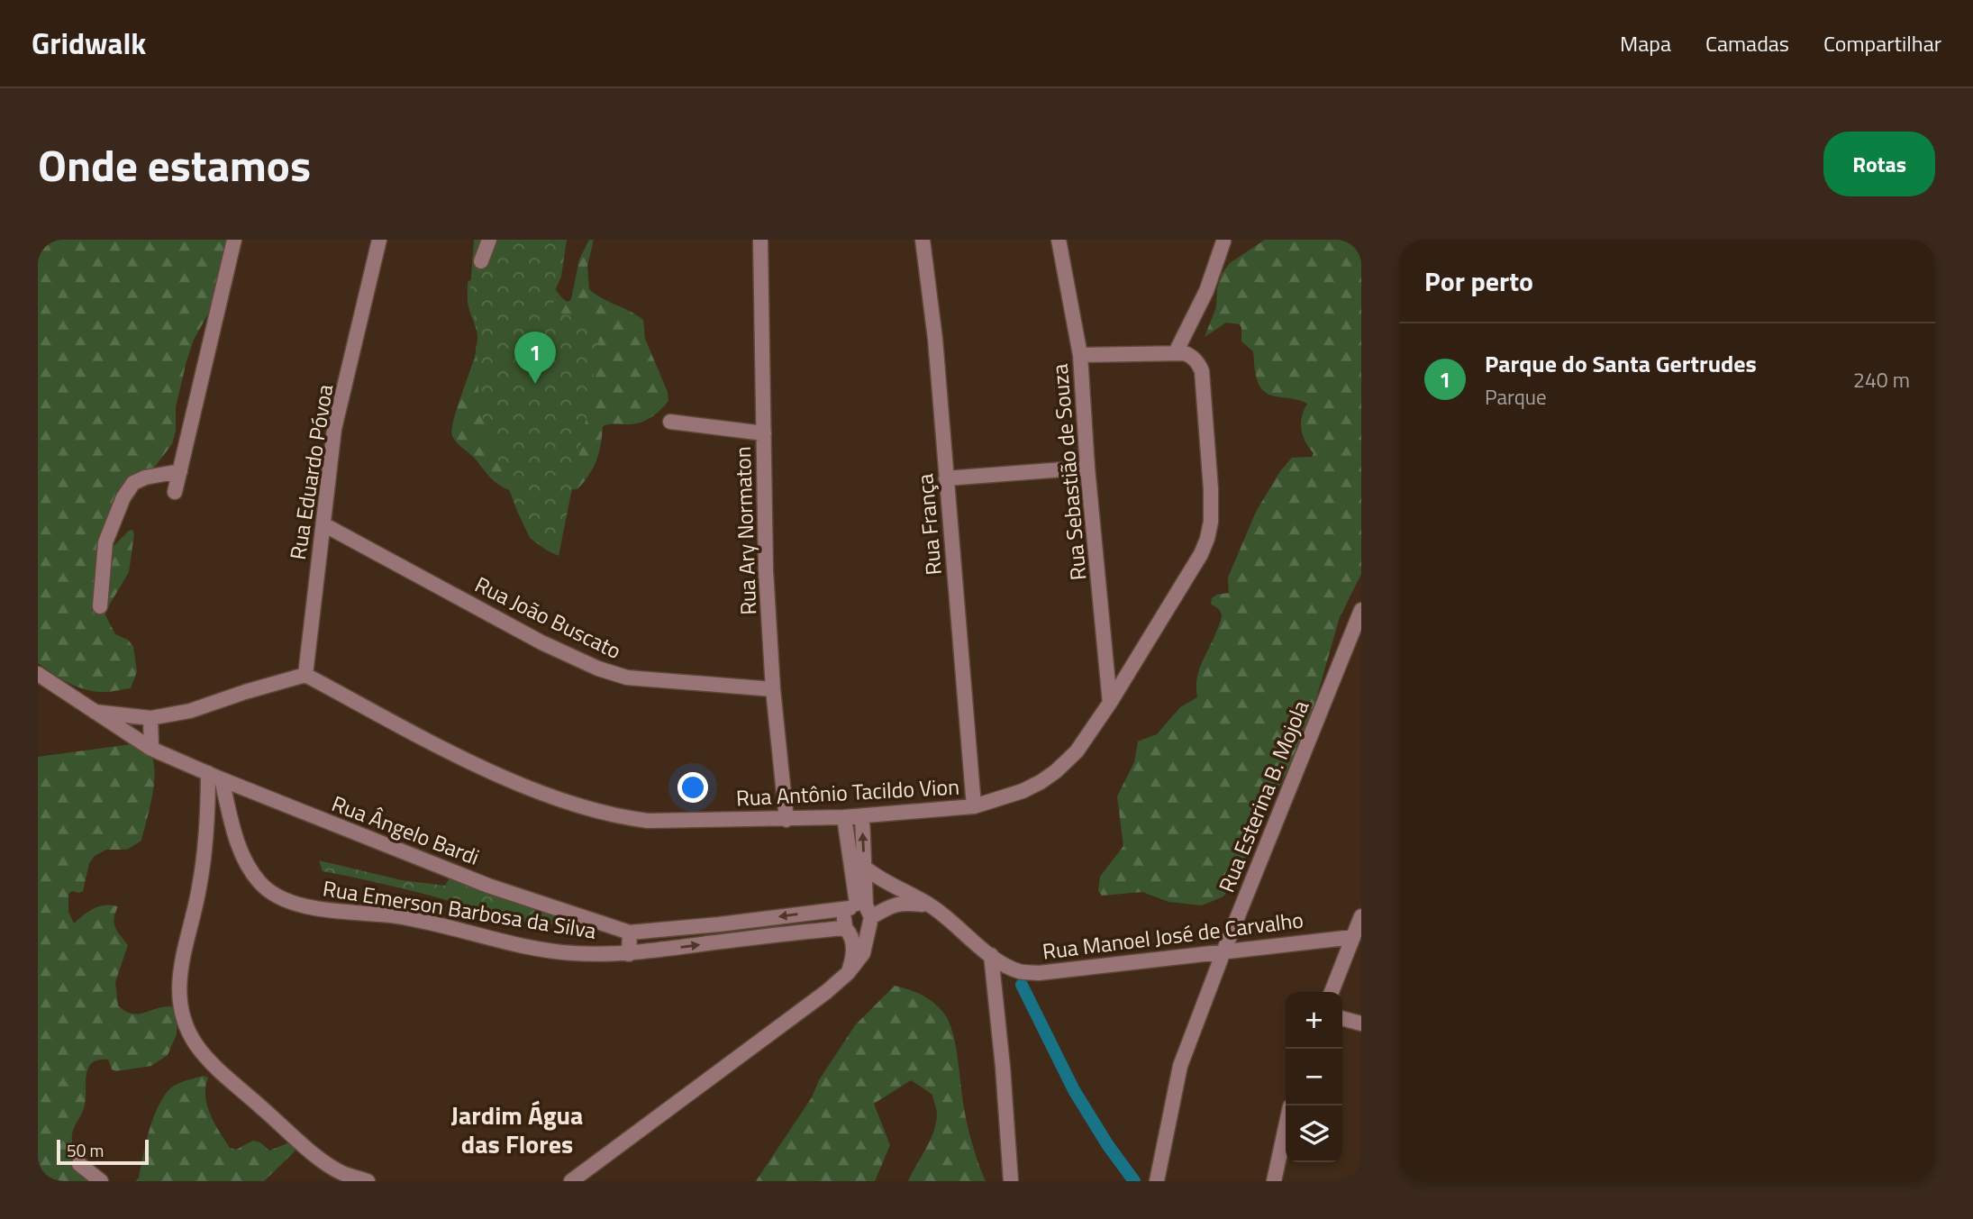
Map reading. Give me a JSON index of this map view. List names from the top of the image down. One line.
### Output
{"streets":{"street":["Rua Eduardo Póvoa","Rua Sebastião de Souza","Rua França","Rua Ary Normaton","Rua João Buscato","Rua Antônio Tacildo Vion","Rua Esterina B. Mojola","Rua Ângelo Bardi","Rua Emerson Barbosa da Silva","Rua Manoel José de Carvalho"]},"crossings":[["Rua Eduardo Póvoa","Rua João Buscato"],["Rua Eduardo Póvoa","Rua Antônio Tacildo Vion"],["Rua Sebastião de Souza","Rua Antônio Tacildo Vion"],["Rua França","Rua Antônio Tacildo Vion"],["Rua Ary Normaton","Rua João Buscato"],["Rua Ary Normaton","Rua Antônio Tacildo Vion"],["Rua Esterina B. Mojola","Rua Manoel José de Carvalho"],["Rua Ângelo Bardi","Rua Emerson Barbosa da Silva"]],"districts":["Jardim Água das Flores"],"scale_bar":"50 m","page":{"header":"Gridwalk","nav":["Mapa","Camadas","Compartilhar"],"title":"Onde estamos","buttons":"Rotas","heading":"Por perto","list":[{"mark":"1","name":"Parque do Santa Gertrudes","note":"Parque","value":"240 m"}],"pins":"1","map_buttons":["+","−"],"scale":"50 m"}}
